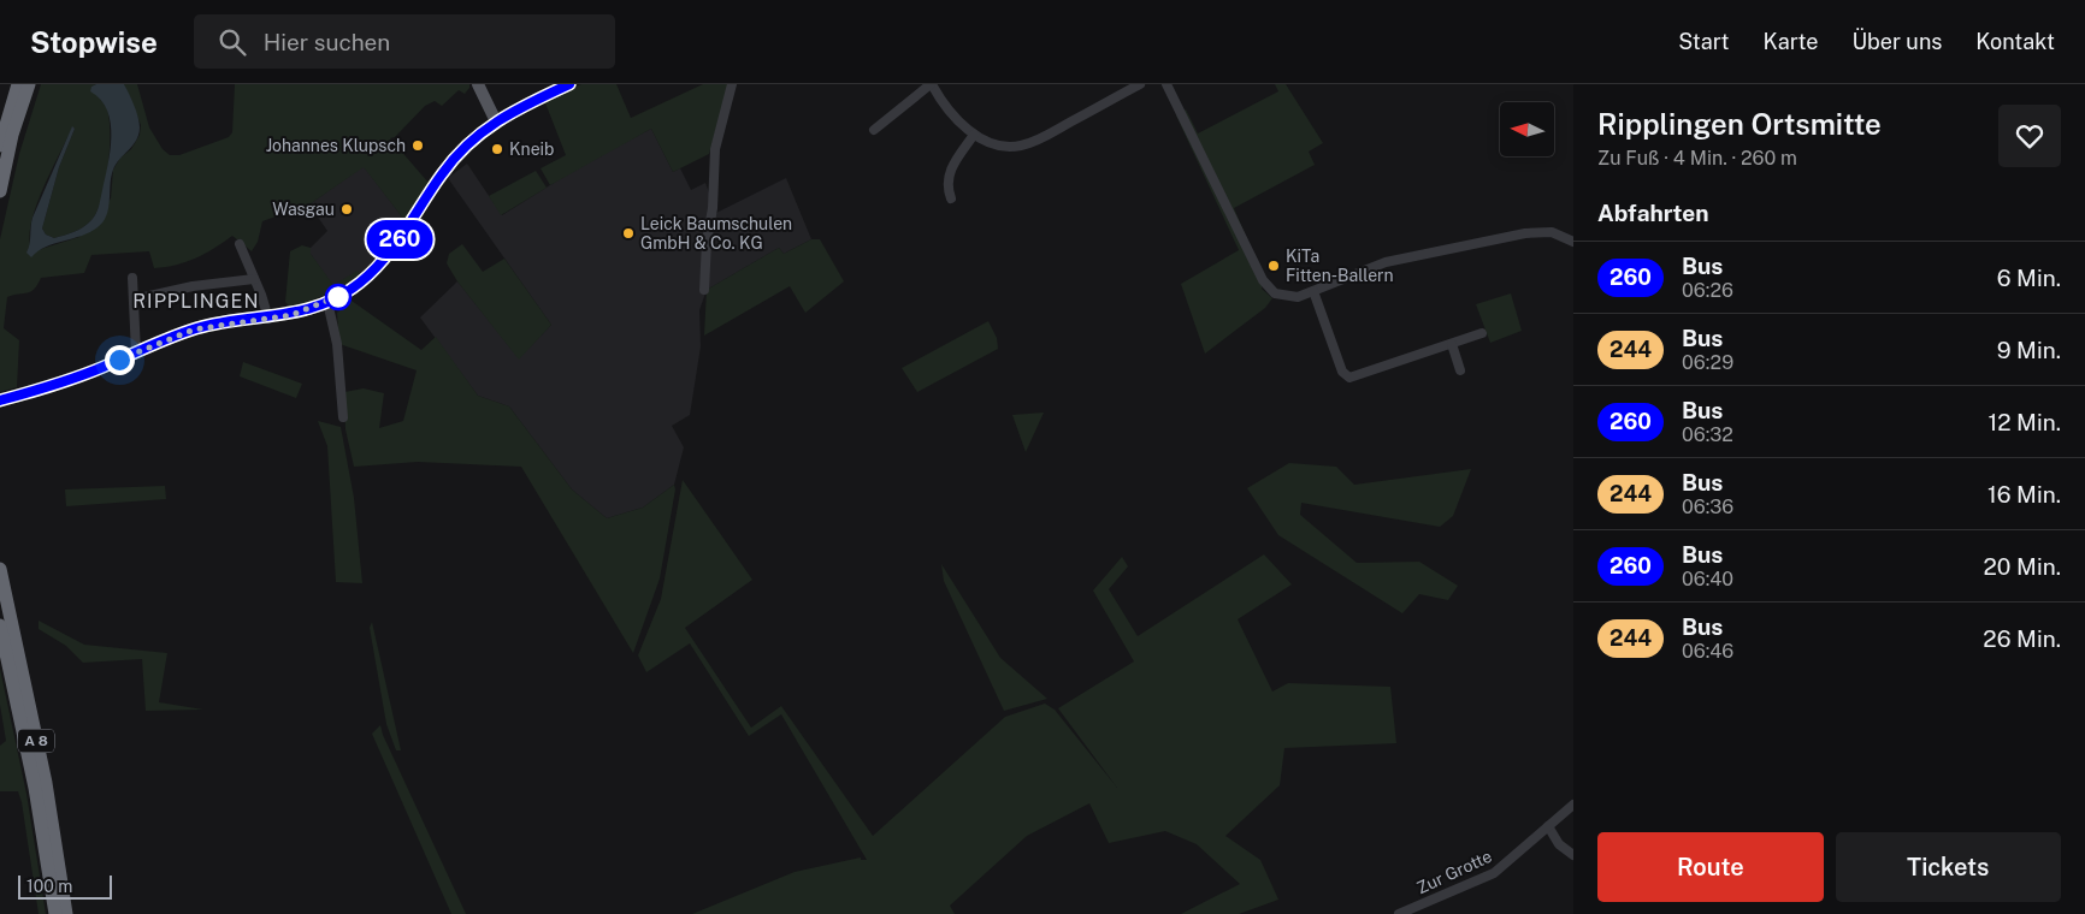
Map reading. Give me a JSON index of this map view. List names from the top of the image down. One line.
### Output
{"streets":{"highway":["A 8"],"street":["Zur Grotte"]},"districts":["RIPPLINGEN"],"places":["Johannes Klupsch","Kneib","Wasgau","Leick Baumschulen GmbH & Co. KG","KiTa Fitten-Ballern"],"lines":["bus line 260"],"scale_bar":"100 m","north":"left","page":{"header":"Stopwise","search":"Hier suchen","nav":["Start","Karte","Über uns","Kontakt"],"on_map":"260","heading":[["Ripplingen Ortsmitte","Zu Fuß · 4 Min. · 260 m"],"Abfahrten"],"list":[{"mark":"260","name":"Bus","note":"06:26","value":"6 Min."},{"mark":"244","name":"Bus","note":"06:29","value":"9 Min."},{"mark":"260","name":"Bus","note":"06:32","value":"12 Min."},{"mark":"244","name":"Bus","note":"06:36","value":"16 Min."},{"mark":"260","name":"Bus","note":"06:40","value":"20 Min."},{"mark":"244","name":"Bus","note":"06:46","value":"26 Min."}],"buttons":["Route","Tickets"],"scale":"100 m"}}
